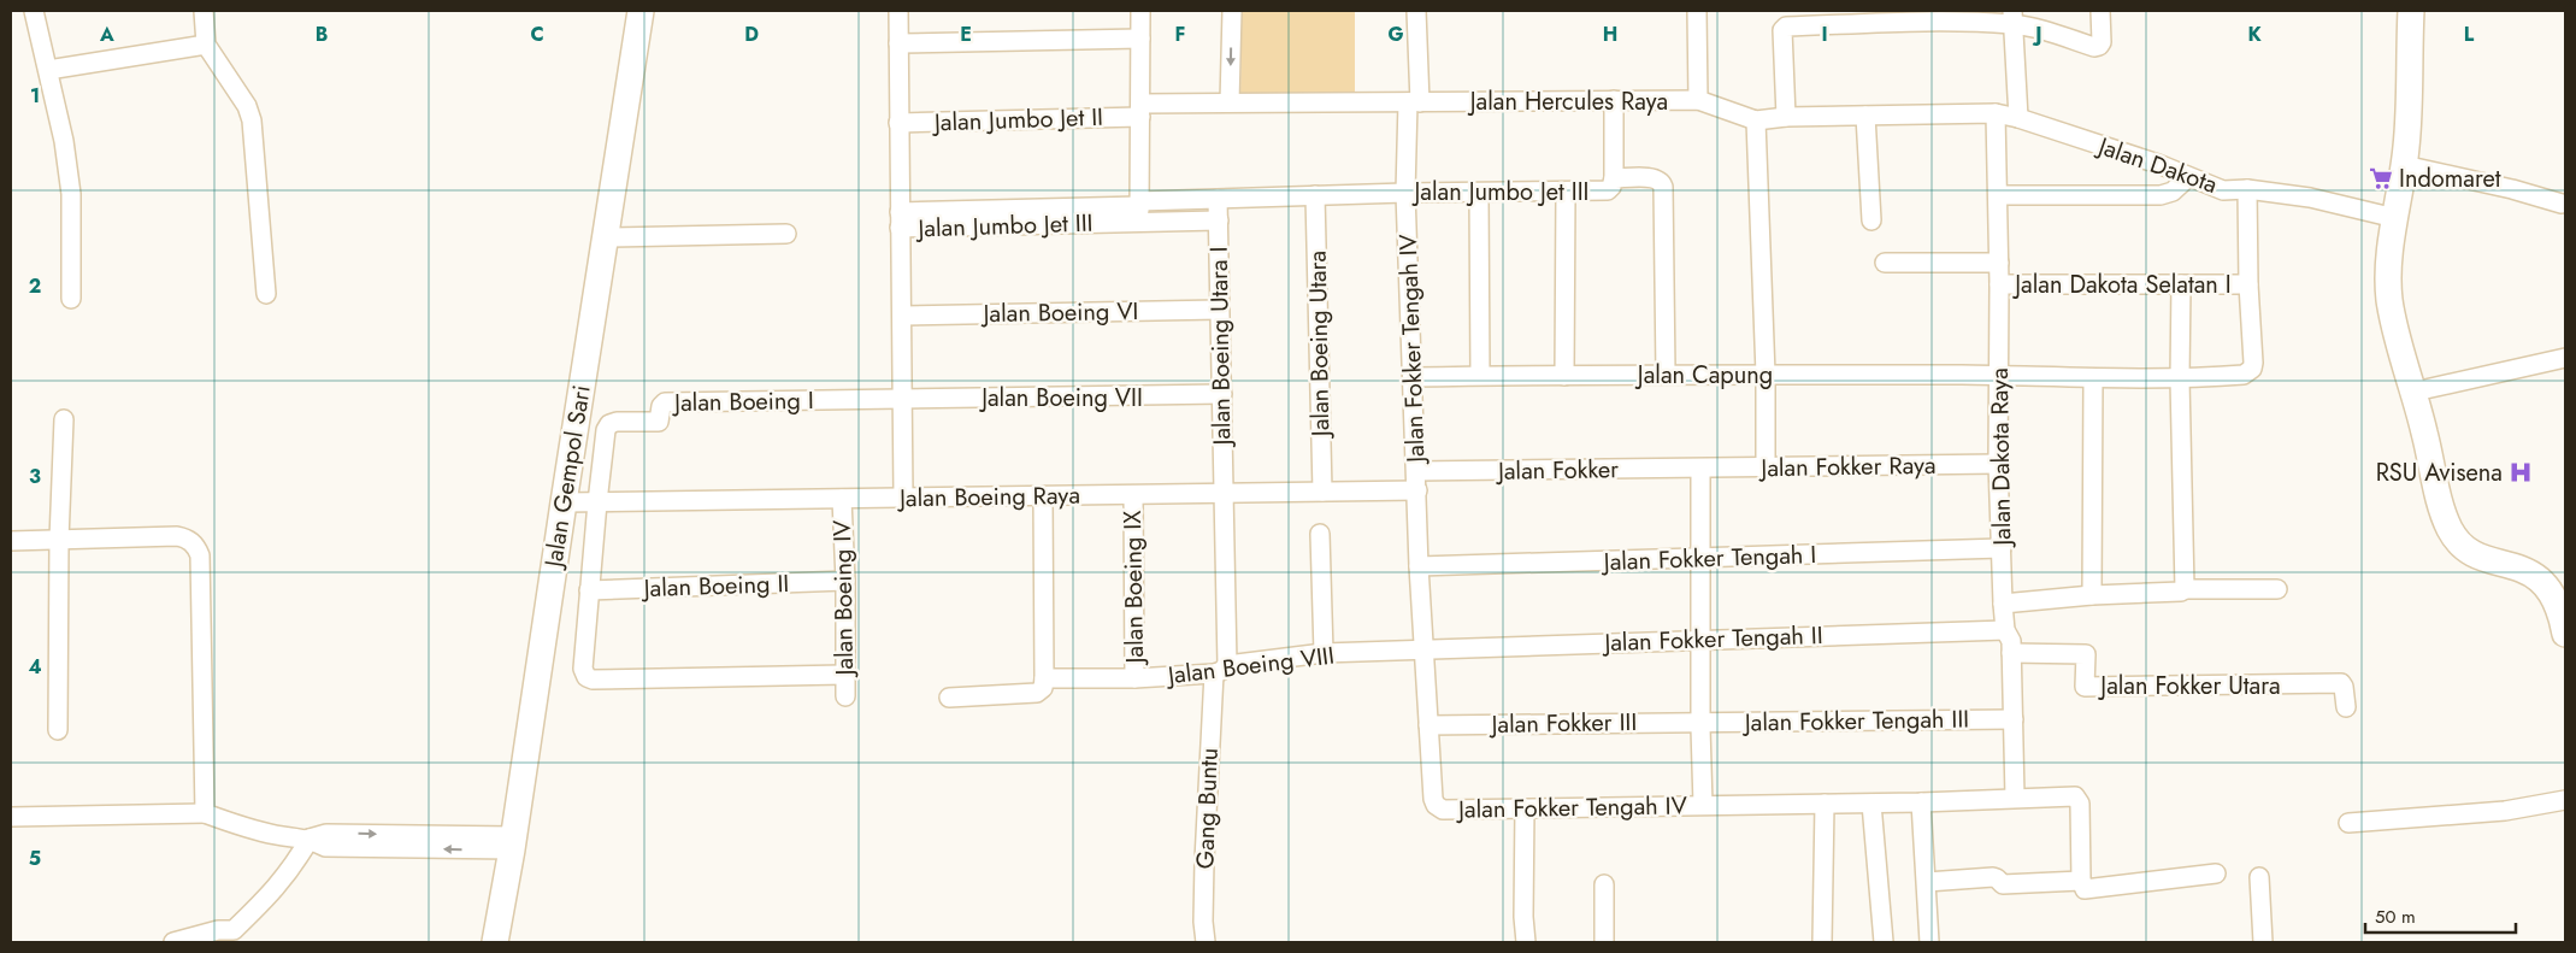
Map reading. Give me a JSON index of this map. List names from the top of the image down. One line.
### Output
{"streets":{"street":["Jalan Hercules Raya","Jalan Jumbo Jet II","Jalan Dakota","Jalan Jumbo Jet III","Jalan Dakota Selatan I","Jalan Boeing VI","Jalan Boeing Utara","Jalan Boeing Utara I","Jalan Fokker Tengah IV","Jalan Capung","Jalan Boeing VII","Jalan Boeing I","Jalan Dakota Raya","Jalan Fokker Raya","Jalan Fokker","Jalan Gempol Sari","Jalan Boeing Raya","Jalan Fokker Tengah I","Jalan Boeing II","Jalan Boeing IX","Jalan Boeing IV","Jalan Fokker Tengah II","Jalan Boeing VIII","Jalan Fokker Utara","Jalan Fokker Tengah III","Jalan Fokker III","Gang Buntu"]},"crossings":[["Jalan Hercules Raya","Jalan Jumbo Jet II"],["Jalan Hercules Raya","Jalan Dakota"],["Jalan Hercules Raya","Jalan Fokker Tengah IV"],["Jalan Hercules Raya","Jalan Dakota Raya"],["Jalan Dakota","Jalan Dakota Raya"],["Jalan Jumbo Jet III","Jalan Boeing Utara"],["Jalan Jumbo Jet III","Jalan Boeing Utara I"],["Jalan Jumbo Jet III","Jalan Fokker Tengah IV"],["Jalan Jumbo Jet III","Jalan Capung"],["Jalan Dakota Selatan I","Jalan Capung"],["Jalan Dakota Selatan I","Jalan Dakota Raya"],["Jalan Boeing VI","Jalan Boeing Utara I"],["Jalan Boeing Utara","Jalan Boeing Raya"],["Jalan Boeing Utara I","Jalan Boeing VII"],["Jalan Boeing Utara I","Jalan Boeing Raya"],["Jalan Boeing Utara I","Jalan Boeing VIII"],["Jalan Boeing Utara I","Gang Buntu"],["Jalan Fokker Tengah IV","Jalan Capung"],["Jalan Fokker Tengah IV","Jalan Dakota Raya"],["Jalan Fokker Tengah IV","Jalan Fokker"],["Jalan Fokker Tengah IV","Jalan Boeing Raya"],["Jalan Fokker Tengah IV","Jalan Fokker Tengah I"],["Jalan Fokker Tengah IV","Jalan Fokker Tengah II"],["Jalan Fokker Tengah IV","Jalan Boeing VIII"],["Jalan Fokker Tengah IV","Jalan Fokker III"],["Jalan Capung","Jalan Dakota Raya"],["Jalan Boeing VII","Jalan Boeing I"],["Jalan Boeing I","Jalan Gempol Sari"],["Jalan Boeing I","Jalan Boeing Raya"],["Jalan Dakota Raya","Jalan Fokker Raya"],["Jalan Dakota Raya","Jalan Fokker Tengah I"],["Jalan Dakota Raya","Jalan Fokker Tengah II"],["Jalan Dakota Raya","Jalan Fokker Utara"],["Jalan Dakota Raya","Jalan Fokker Tengah III"],["Jalan Fokker Raya","Jalan Fokker"],["Jalan Gempol Sari","Jalan Boeing Raya"],["Jalan Boeing Raya","Jalan Boeing IX"],["Jalan Boeing Raya","Jalan Boeing IV"],["Jalan Boeing II","Jalan Boeing IV"],["Jalan Boeing IX","Jalan Boeing VIII"],["Jalan Fokker Tengah II","Jalan Boeing VIII"],["Jalan Boeing VIII","Gang Buntu"],["Jalan Fokker Tengah III","Jalan Fokker III"]],"places":{"supermarket":["Indomaret"],"hospital":["RSU Avisena"]},"scale_bar":"50 m","grid":{"columns":["A","B","C","D","E","F","G","H","I","J","K","L"],"rows":["1","2","3","4","5"]}}
